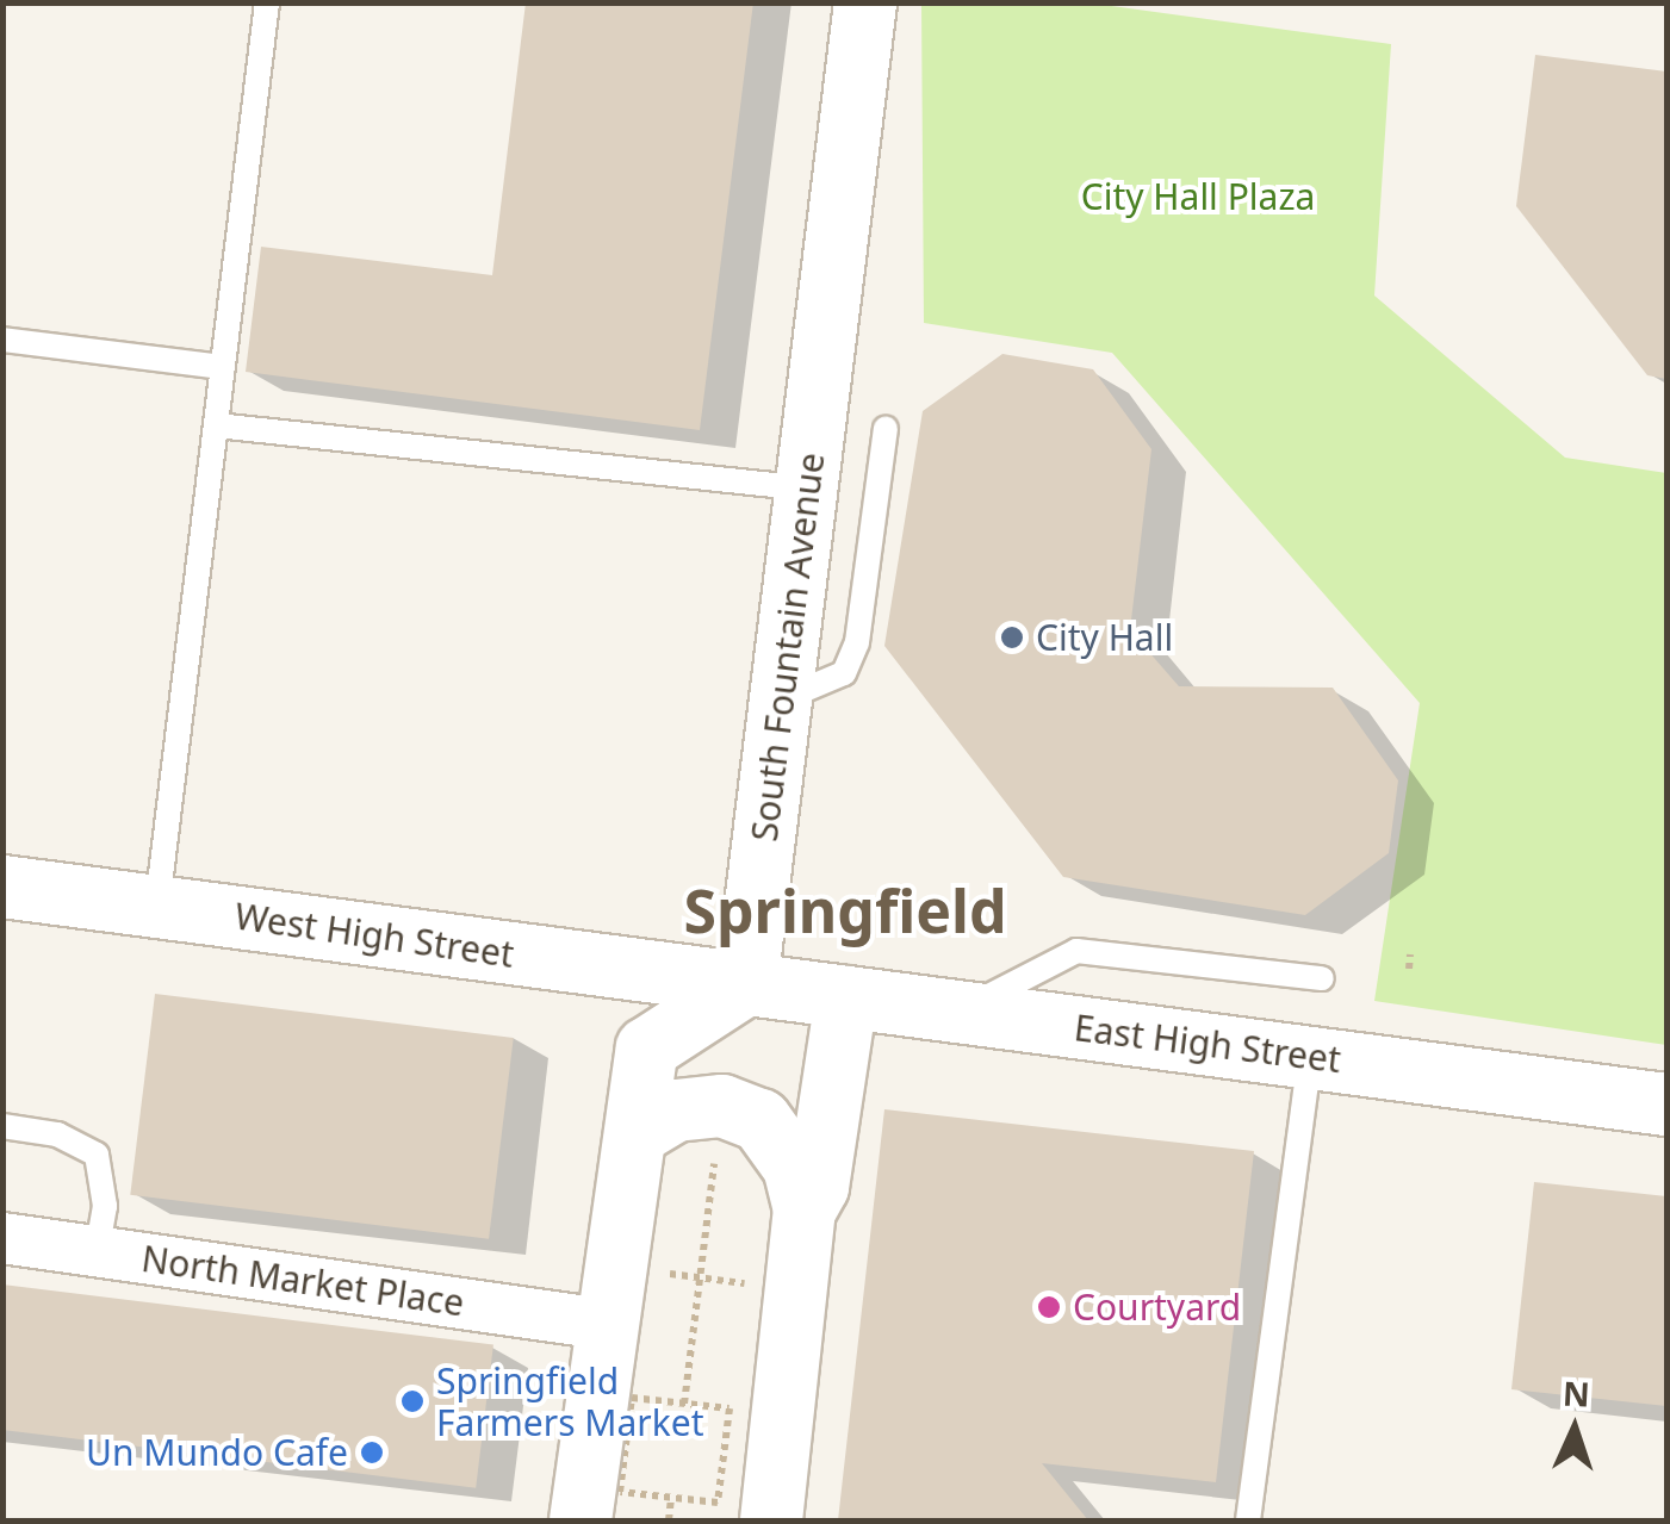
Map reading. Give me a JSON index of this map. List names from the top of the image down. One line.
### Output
{"streets":{"street":["South Fountain Avenue","West High Street","East High Street","North Market Place"]},"crossings":[["South Fountain Avenue","West High Street"],["South Fountain Avenue","East High Street"],["West High Street","East High Street"]],"districts":["Springfield"],"parks":["City Hall Plaza"],"places":["City Hall","Courtyard","Springfield Farmers Market","Un Mundo Cafe"],"north":"top"}
